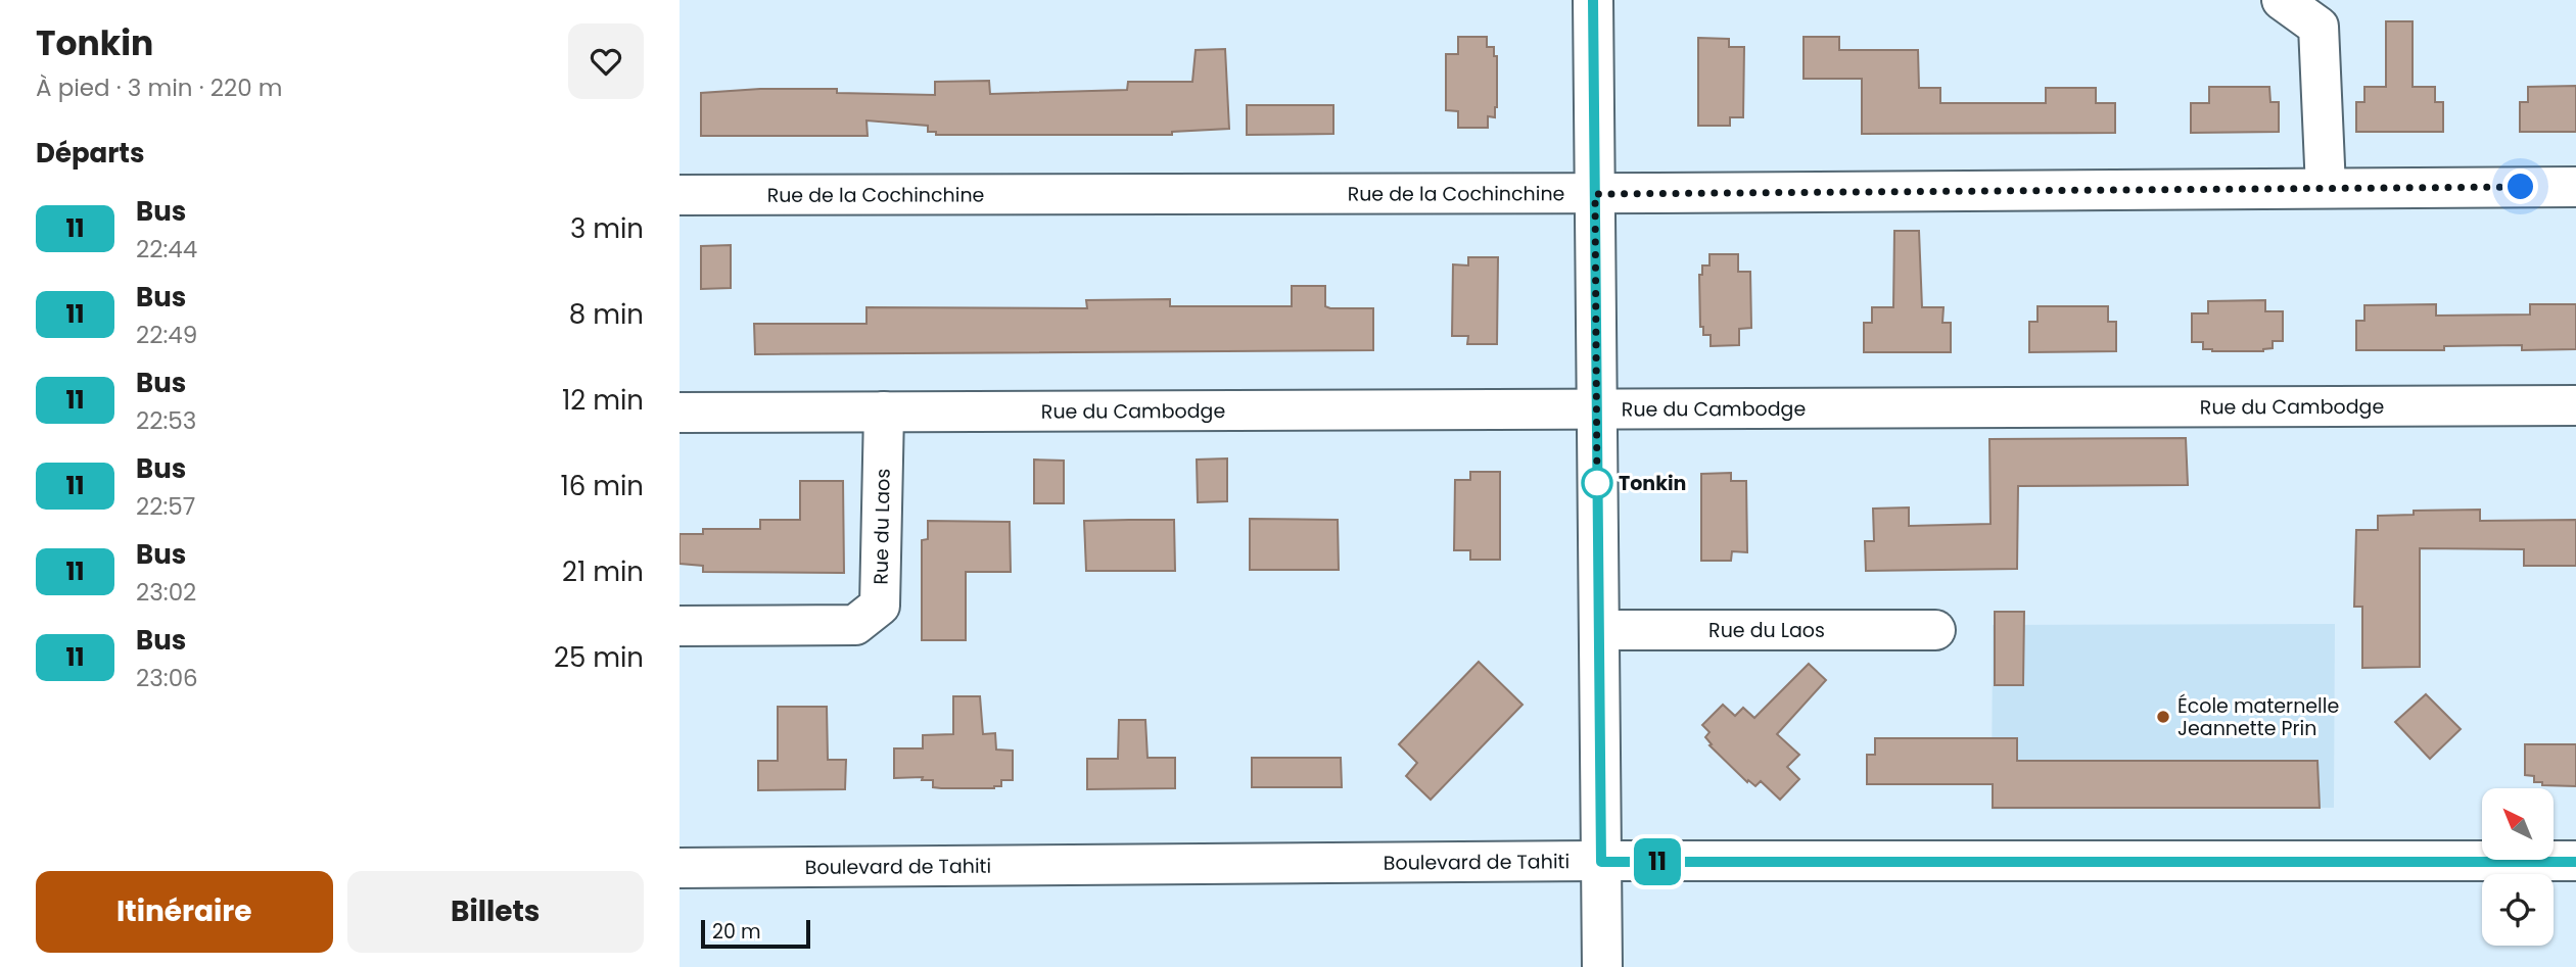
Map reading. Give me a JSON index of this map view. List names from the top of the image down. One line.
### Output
{"streets":{"street":["Rue de la Cochinchine","Rue du Cambodge","Rue du Laos","Boulevard de Tahiti"]},"crossings":[["Rue du Cambodge","Rue du Laos"]],"places":["Tonkin","École maternelle Jeannette Prin"],"lines":["bus line 11"],"scale_bar":"20 m","north":"top left","page":{"heading":[["Tonkin","À pied · 3 min · 220 m"],"Départs"],"on_map":"11","list":[{"mark":"11","name":"Bus","note":"22:44","value":"3 min"},{"mark":"11","name":"Bus","note":"22:49","value":"8 min"},{"mark":"11","name":"Bus","note":"22:53","value":"12 min"},{"mark":"11","name":"Bus","note":"22:57","value":"16 min"},{"mark":"11","name":"Bus","note":"23:02","value":"21 min"},{"mark":"11","name":"Bus","note":"23:06","value":"25 min"}],"buttons":["Itinéraire","Billets"],"scale":"20 m"}}
